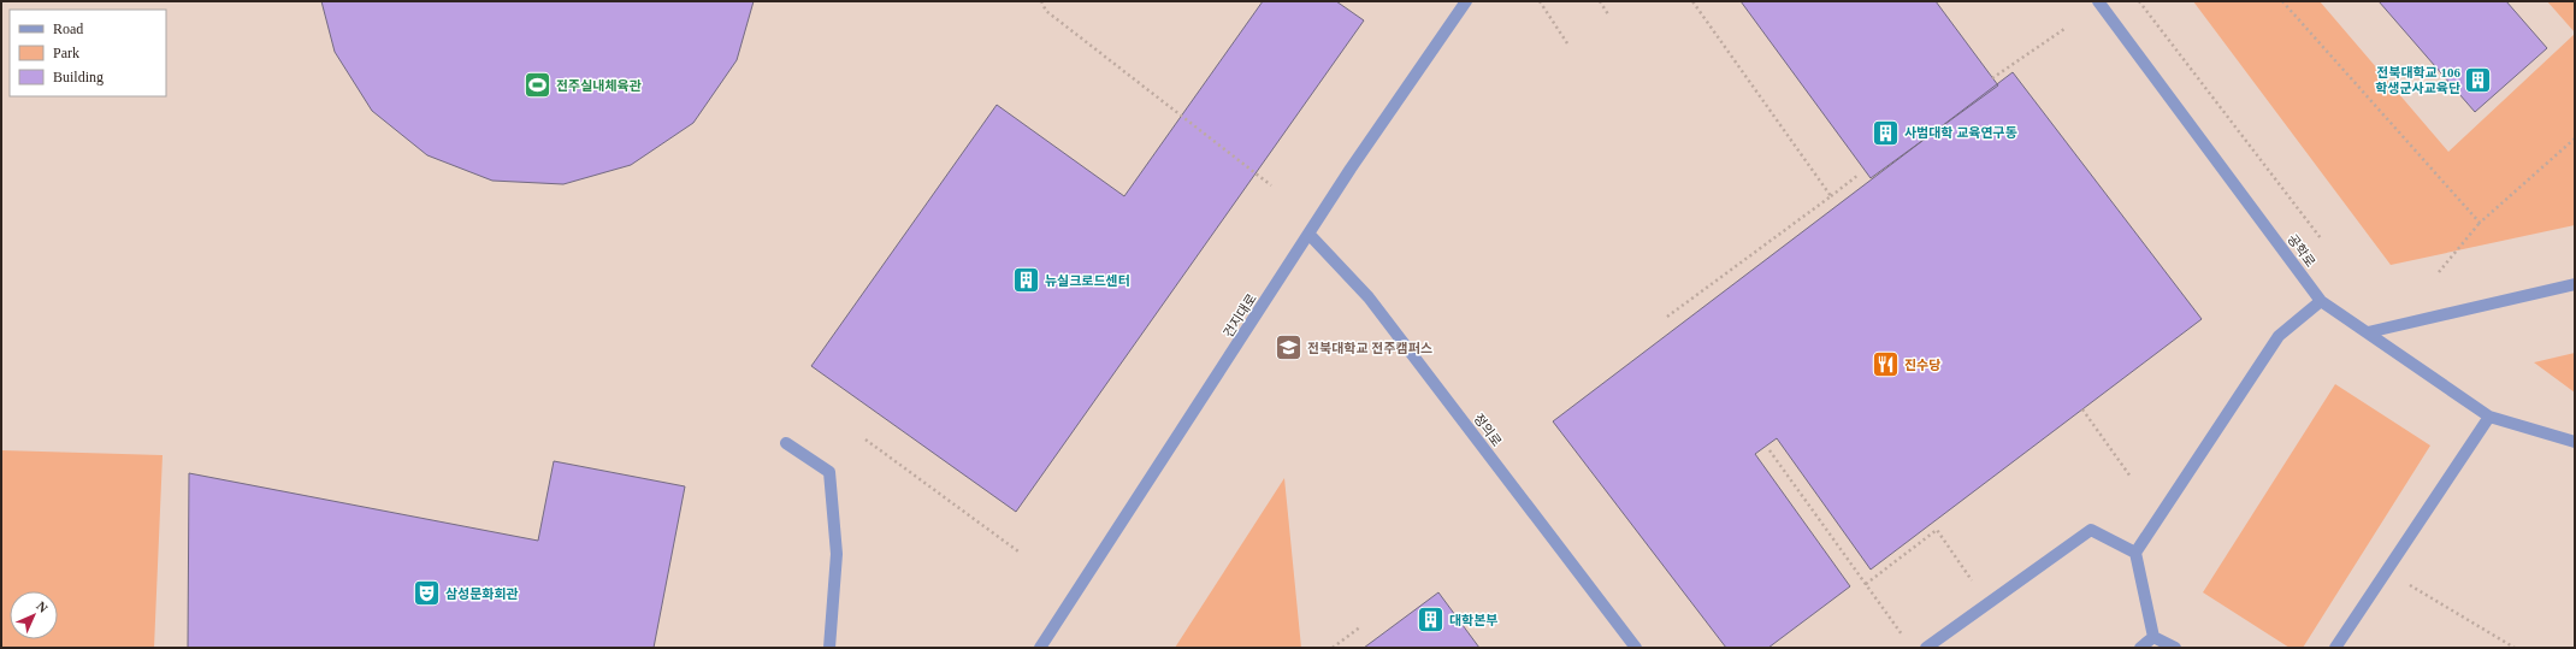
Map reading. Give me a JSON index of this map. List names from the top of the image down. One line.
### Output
{"streets":{"lane":["공학로","건지대로","정의로"]},"crossings":[["건지대로","정의로"]],"places":{"building":["전북대학교 106 학생군사교육단","사범대학 교육연구동","뉴실크로드센터","대학본부"],"sports":["전주실내체육관"],"school or university":["전북대학교 전주캠퍼스"],"restaurant":["진수당"],"theatre":["삼성문화회관"]},"legend":["Road","Park","Building"],"north":"top right"}
